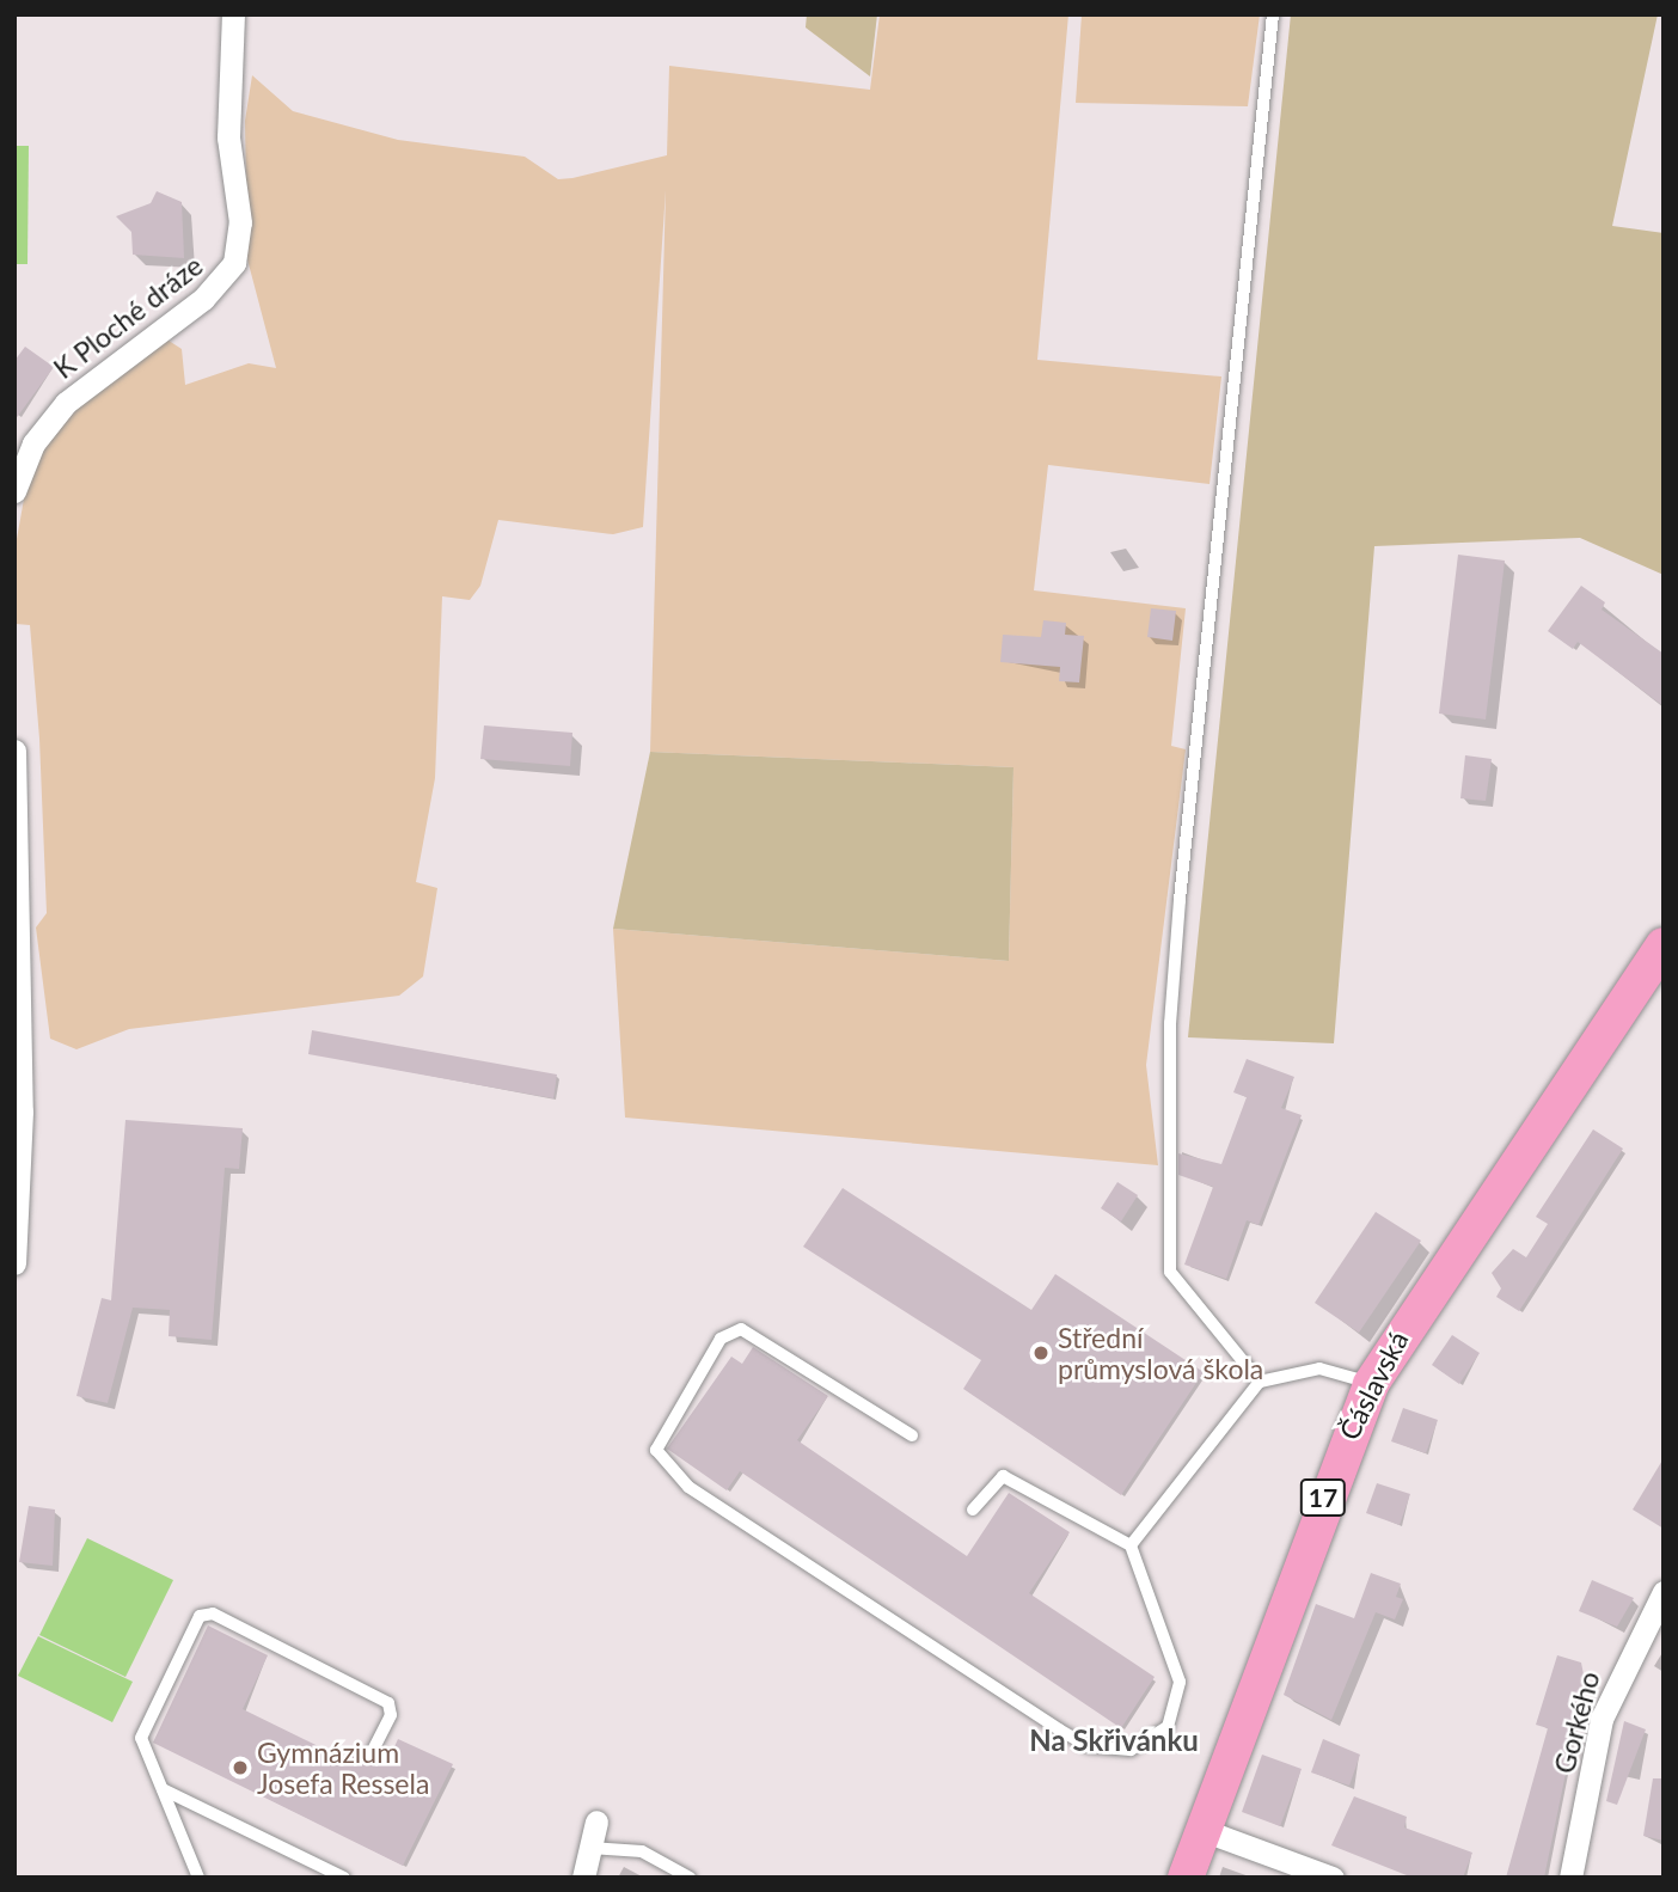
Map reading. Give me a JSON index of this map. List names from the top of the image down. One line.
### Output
{"streets":{"main road":["Čáslavská","17"],"street":["K Ploché dráze","Gorkého"]},"districts":["Na Skřivánku"],"places":["Střední průmyslová škola","Gymnázium Josefa Ressela"]}
